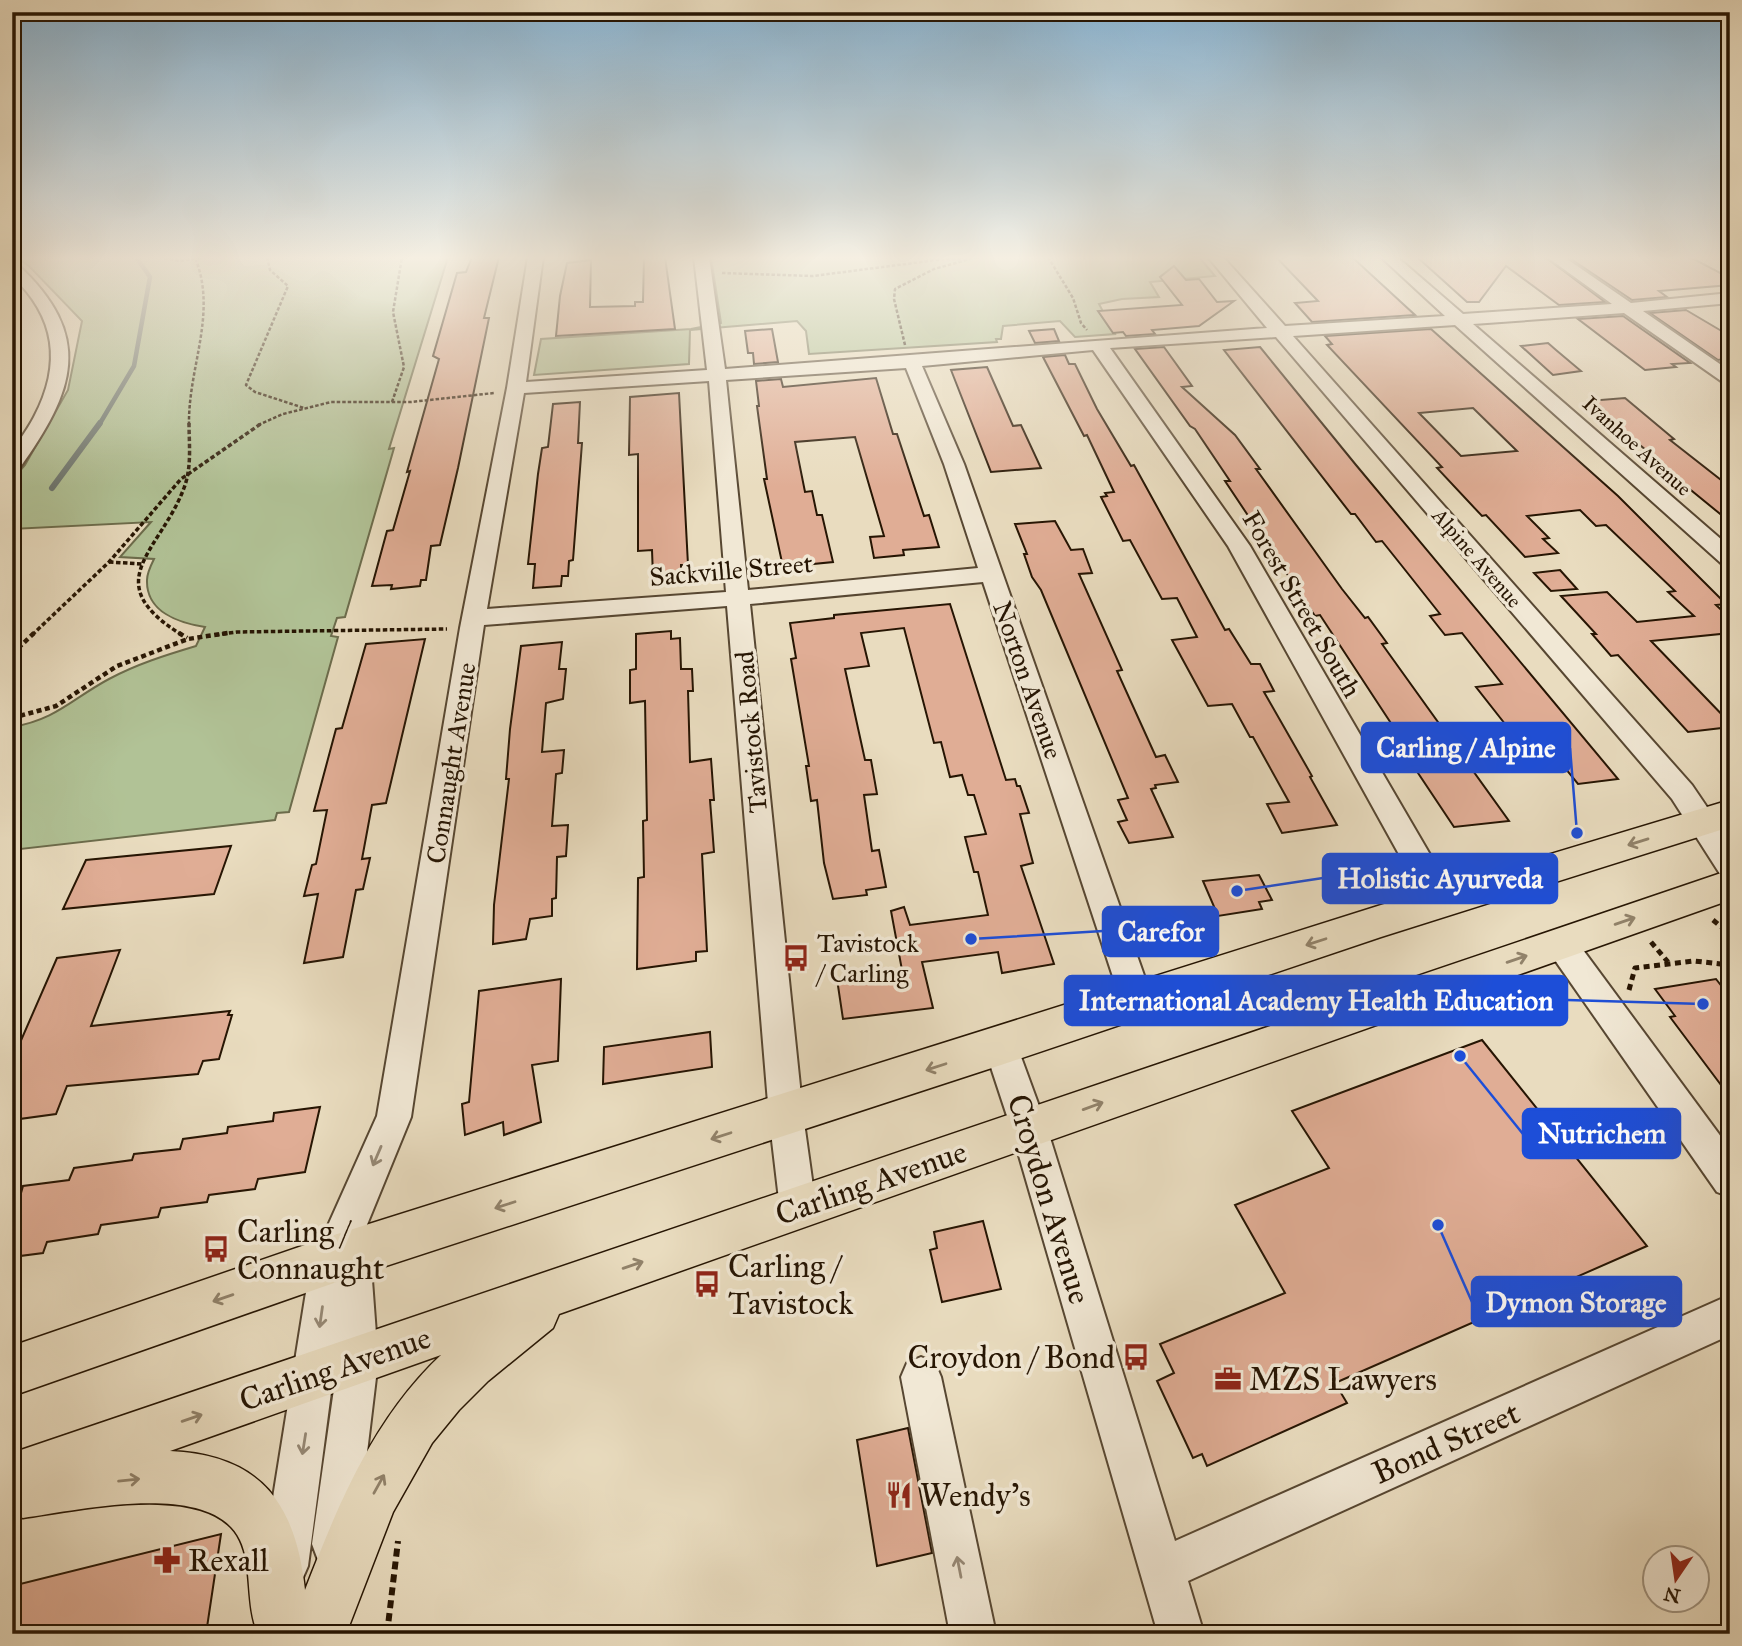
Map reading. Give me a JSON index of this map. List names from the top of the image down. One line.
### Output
{"streets":{"main road":["Carling Avenue"],"street":["Ivanhoe Avenue","Alpine Avenue","Sackville Street","Forest Street South","Norton Avenue","Tavistock Road","Connaught Avenue","Croydon Avenue","Bond Street"]},"crossings":[["Sackville Street","Norton Avenue"],["Sackville Street","Tavistock Road"],["Sackville Street","Connaught Avenue"],["Tavistock Road","Carling Avenue"],["Connaught Avenue","Carling Avenue"],["Carling Avenue","Croydon Avenue"],["Croydon Avenue","Bond Street"]],"one_way":["Connaught Avenue"],"places":{"other":["Carling / Alpine","Holistic Ayurveda","Carefor","International Academy Health Education","Nutrichem","Dymon Storage"],"bus stop":["Tavistock / Carling","Carling / Connaught","Carling / Tavistock","Croydon / Bond"],"office":["MZS Lawyers"],"restaurant":["Wendy's"],"pharmacy":["Rexall"]},"north":"bottom"}
